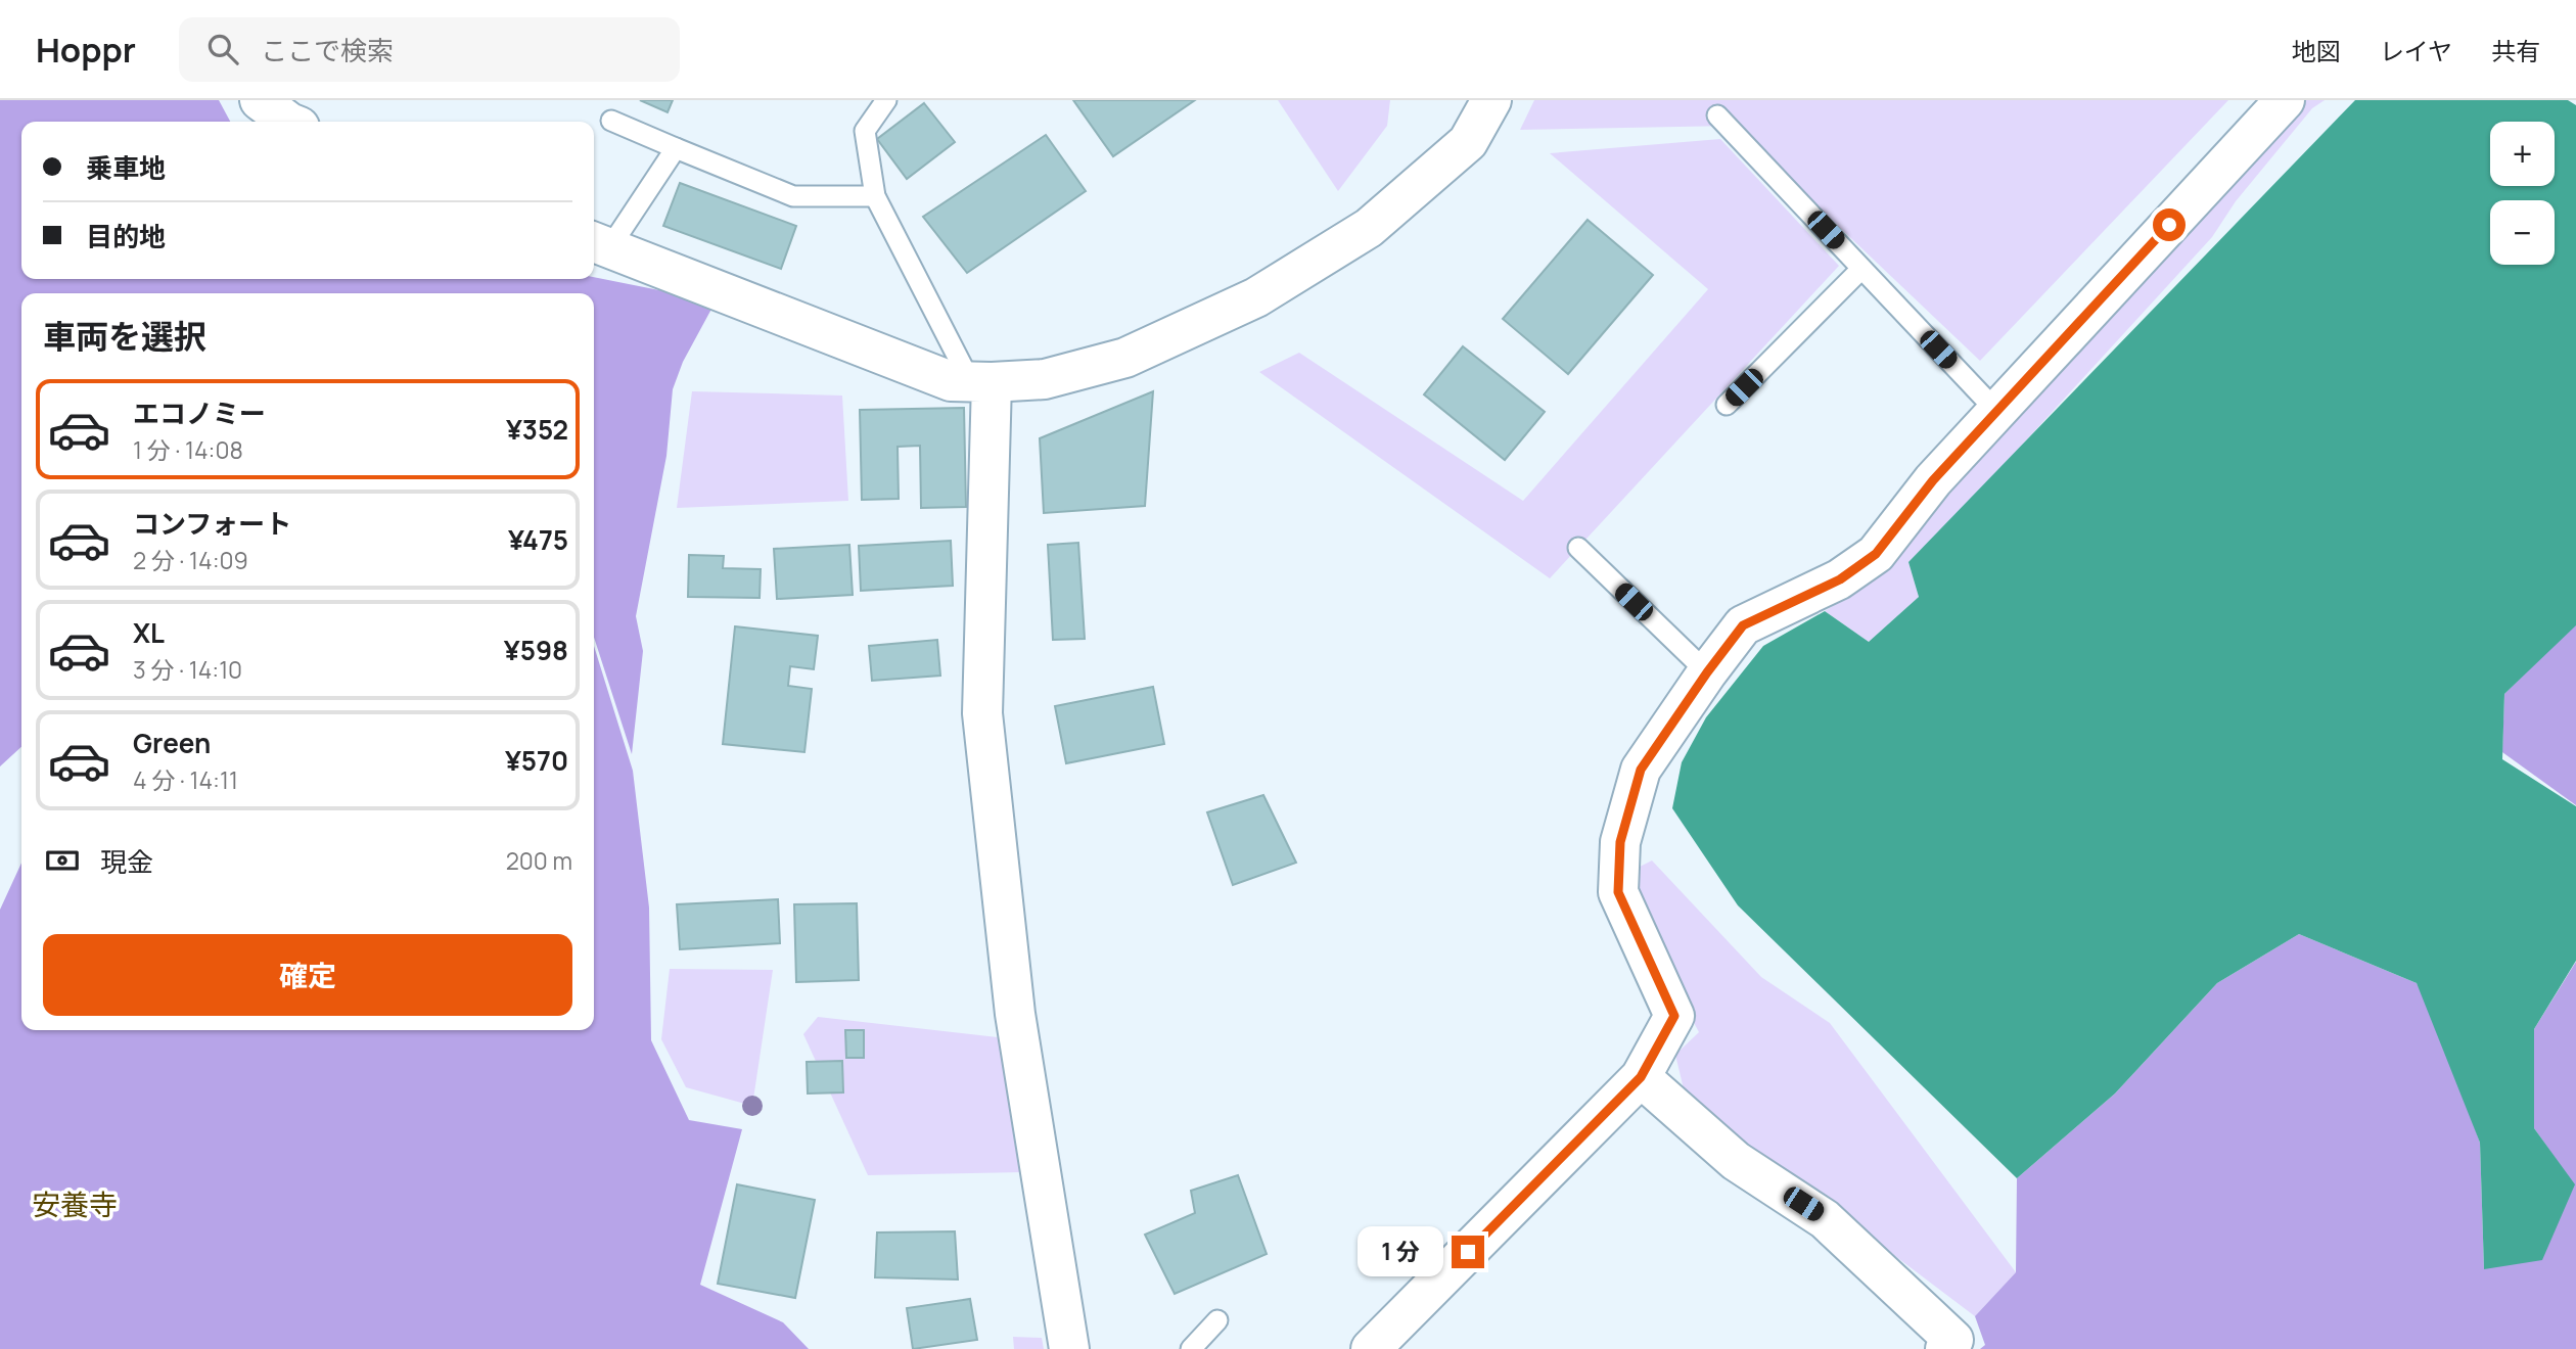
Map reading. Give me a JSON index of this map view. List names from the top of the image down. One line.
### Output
{"districts":["安養寺"],"page":{"header":"Hoppr","search":"ここで検索","nav":["地図","レイヤ","共有"],"map_buttons":["+","−"],"banner":["乗車地","目的地"],"heading":"車両を選択","list":[{"name":"エコノミー","note":"1 分 · 14:08","value":"¥352"},{"name":"コンフォート","note":"2 分 · 14:09","value":"¥475"},{"name":"XL","note":"3 分 · 14:10","value":"¥598"},{"name":"Green","note":"4 分 · 14:11","value":"¥570"}],"pay":["現金","200 m"],"buttons":"確定","bubble":"1 分"}}
